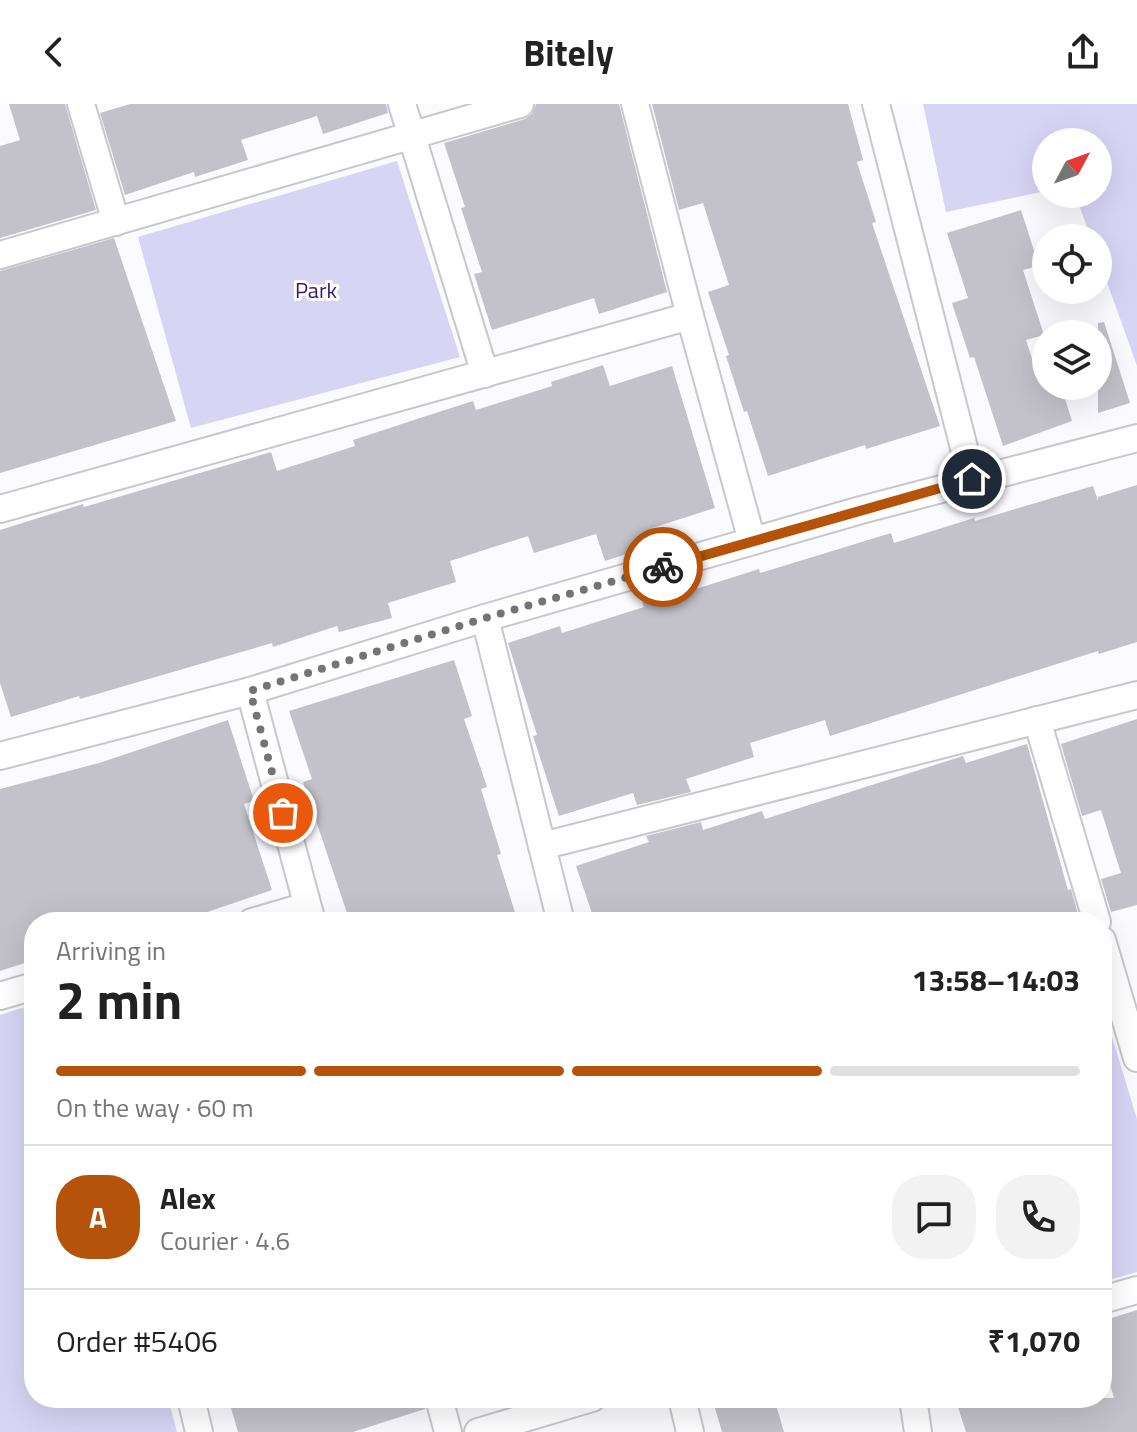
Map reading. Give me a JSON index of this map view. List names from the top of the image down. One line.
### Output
{"parks":["Park"],"north":"top right","page":{"header":"Bitely","heading":["2 min","Arriving in","13:58–14:03"],"panel":["Alex","Courier · 4.6","Order #5406","₹1,070"],"bar":"On the way · 60 m","round":"A"}}
